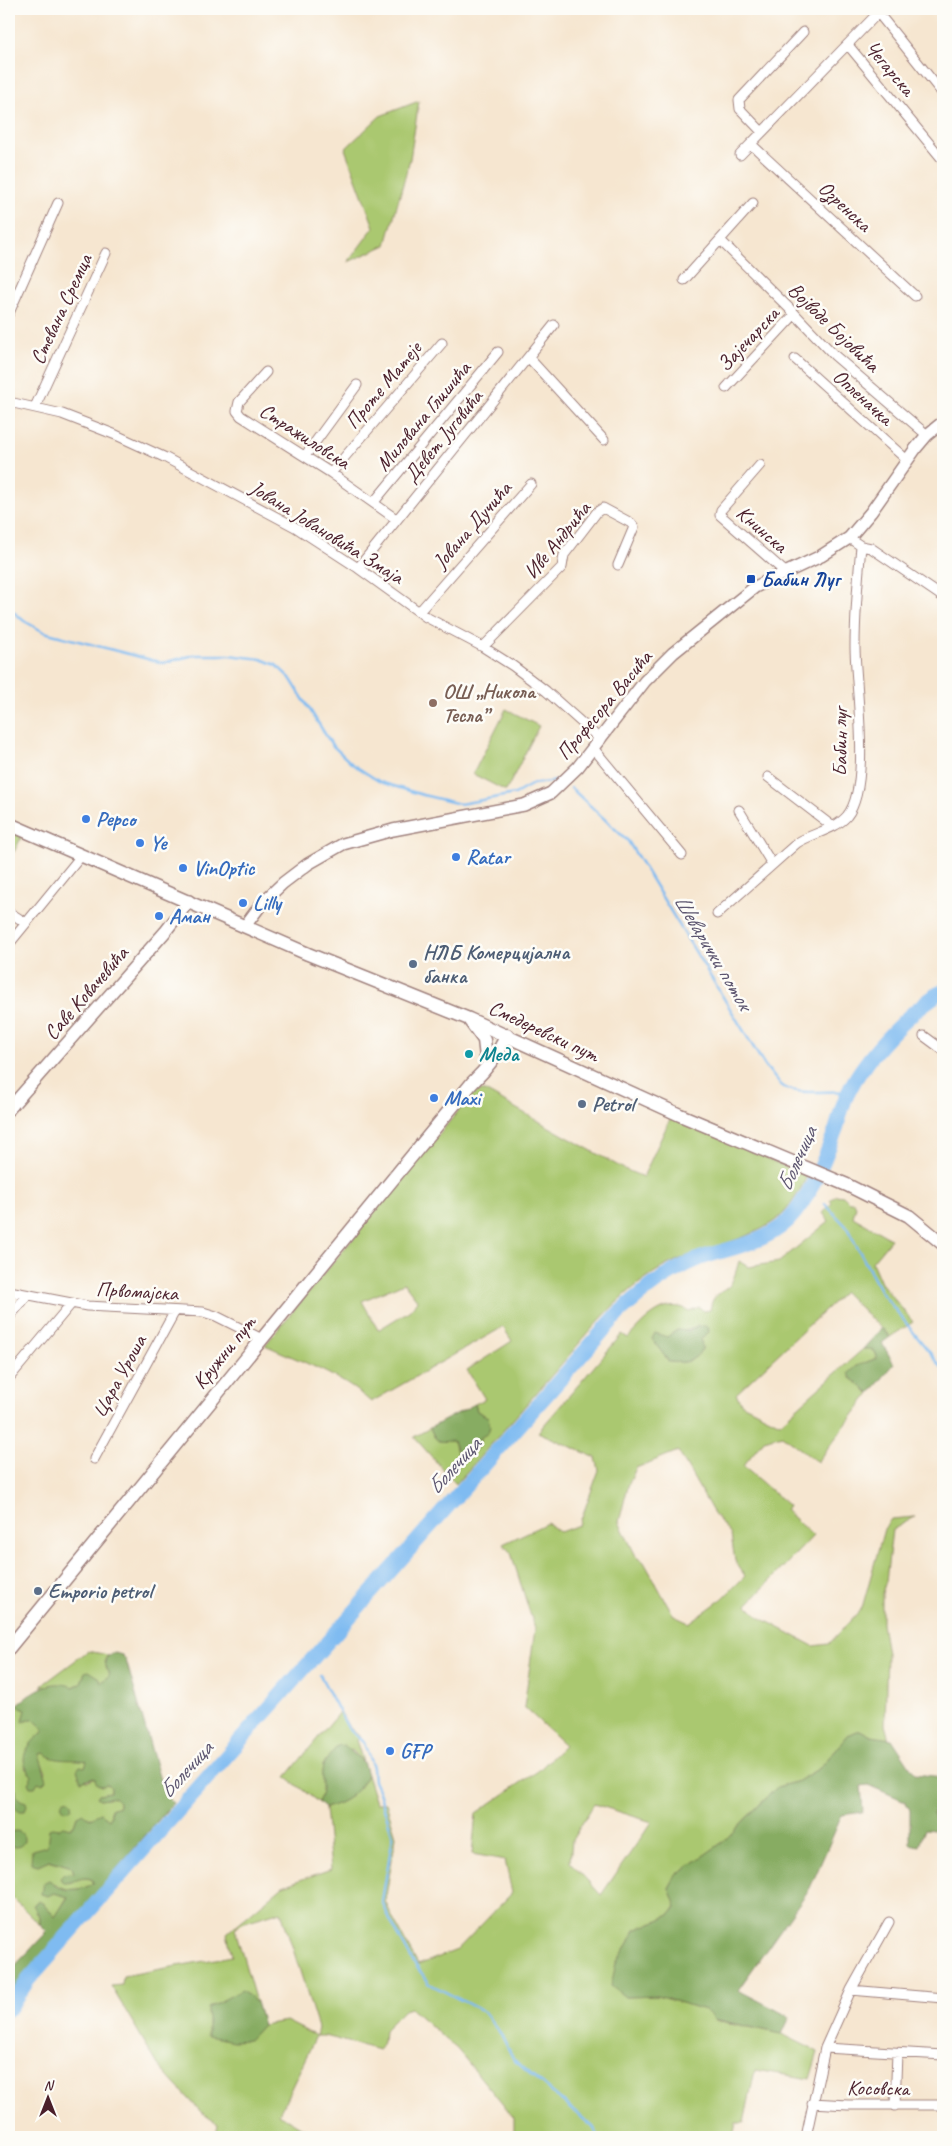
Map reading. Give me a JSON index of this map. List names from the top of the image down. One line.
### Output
{"streets":{"main road":["Смедеревски пут","Кружни пут"],"street":["Чегарска","Озренска","Стевана Сремца","Војводе Бојовића","Зајечарска","Проте Матеје","Опленачка","Милована Глишића","Стражиловска","Девет Југовића","Јована Дучића","Книнска","Јована Јовановића Змаја","Иве Андрића","Професора Васића","Бабин луг","Саве Ковачевића","Првомајска","Цара Уроша","Косовска"]},"crossings":[["Стевана Сремца","Јована Јовановића Змаја"],["Војводе Бојовића","Зајечарска"],["Војводе Бојовића","Професора Васића"],["Проте Матеје","Стражиловска"],["Опленачка","Професора Васића"],["Милована Глишића","Стражиловска"],["Стражиловска","Девет Југовића"],["Девет Југовића","Јована Јовановића Змаја"],["Јована Дучића","Јована Јовановића Змаја"],["Книнска","Професора Васића"],["Јована Јовановића Змаја","Иве Андрића"],["Јована Јовановића Змаја","Професора Васића"],["Професора Васића","Смедеревски пут"],["Саве Ковачевића","Смедеревски пут"],["Смедеревски пут","Кружни пут"],["Првомајска","Кружни пут"],["Првомајска","Цара Уроша"]],"water":["Шеварички поток","Болечица"],"places":{"transit":["Бабин Луг"],"other":["ОШ „Никола Тесла”","Pepco","Ye","Ratar","VinOptic","Lilly","Аман","НЛБ Комерцијална банка","Меда","Maxi","Petrol","Emporio petrol","GFP"]},"north":"top"}
